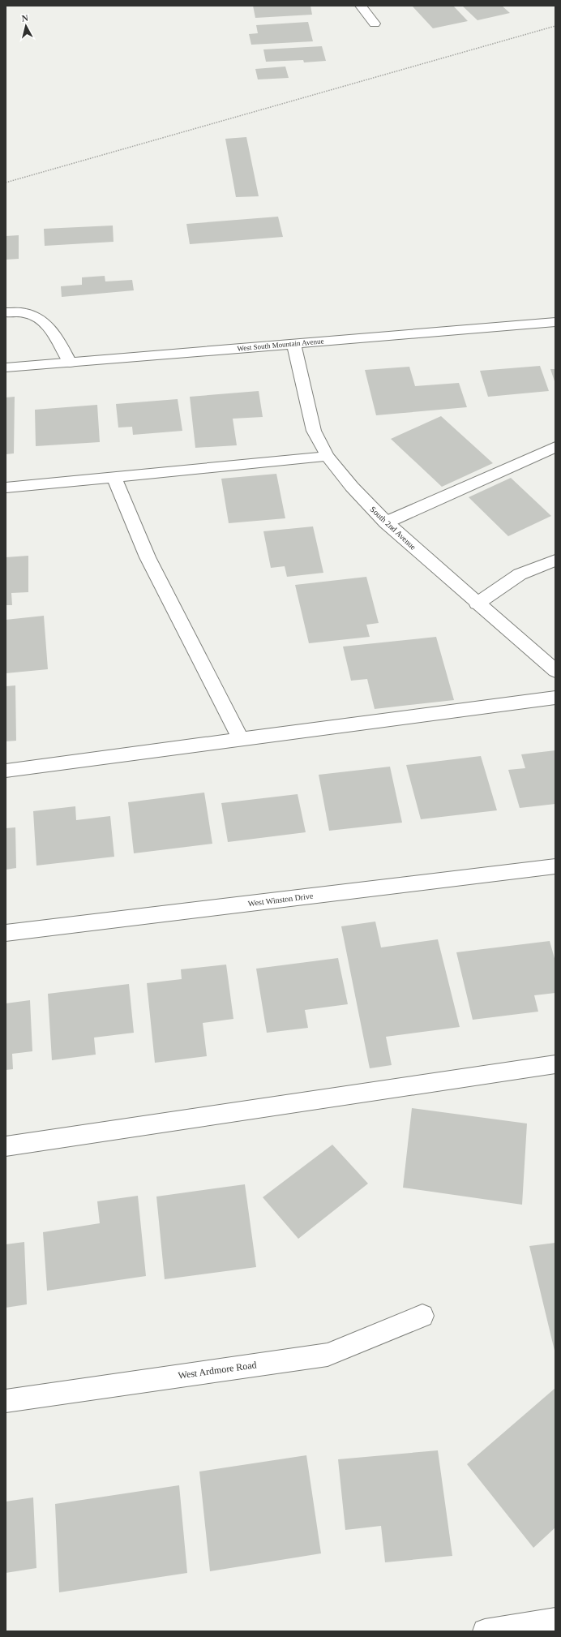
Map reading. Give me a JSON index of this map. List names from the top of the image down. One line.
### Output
{"streets":{"street":["West South Mountain Avenue","South 2nd Avenue","West Winston Drive","West Ardmore Road"]},"crossings":[["West South Mountain Avenue","South 2nd Avenue"]],"north":"top"}
